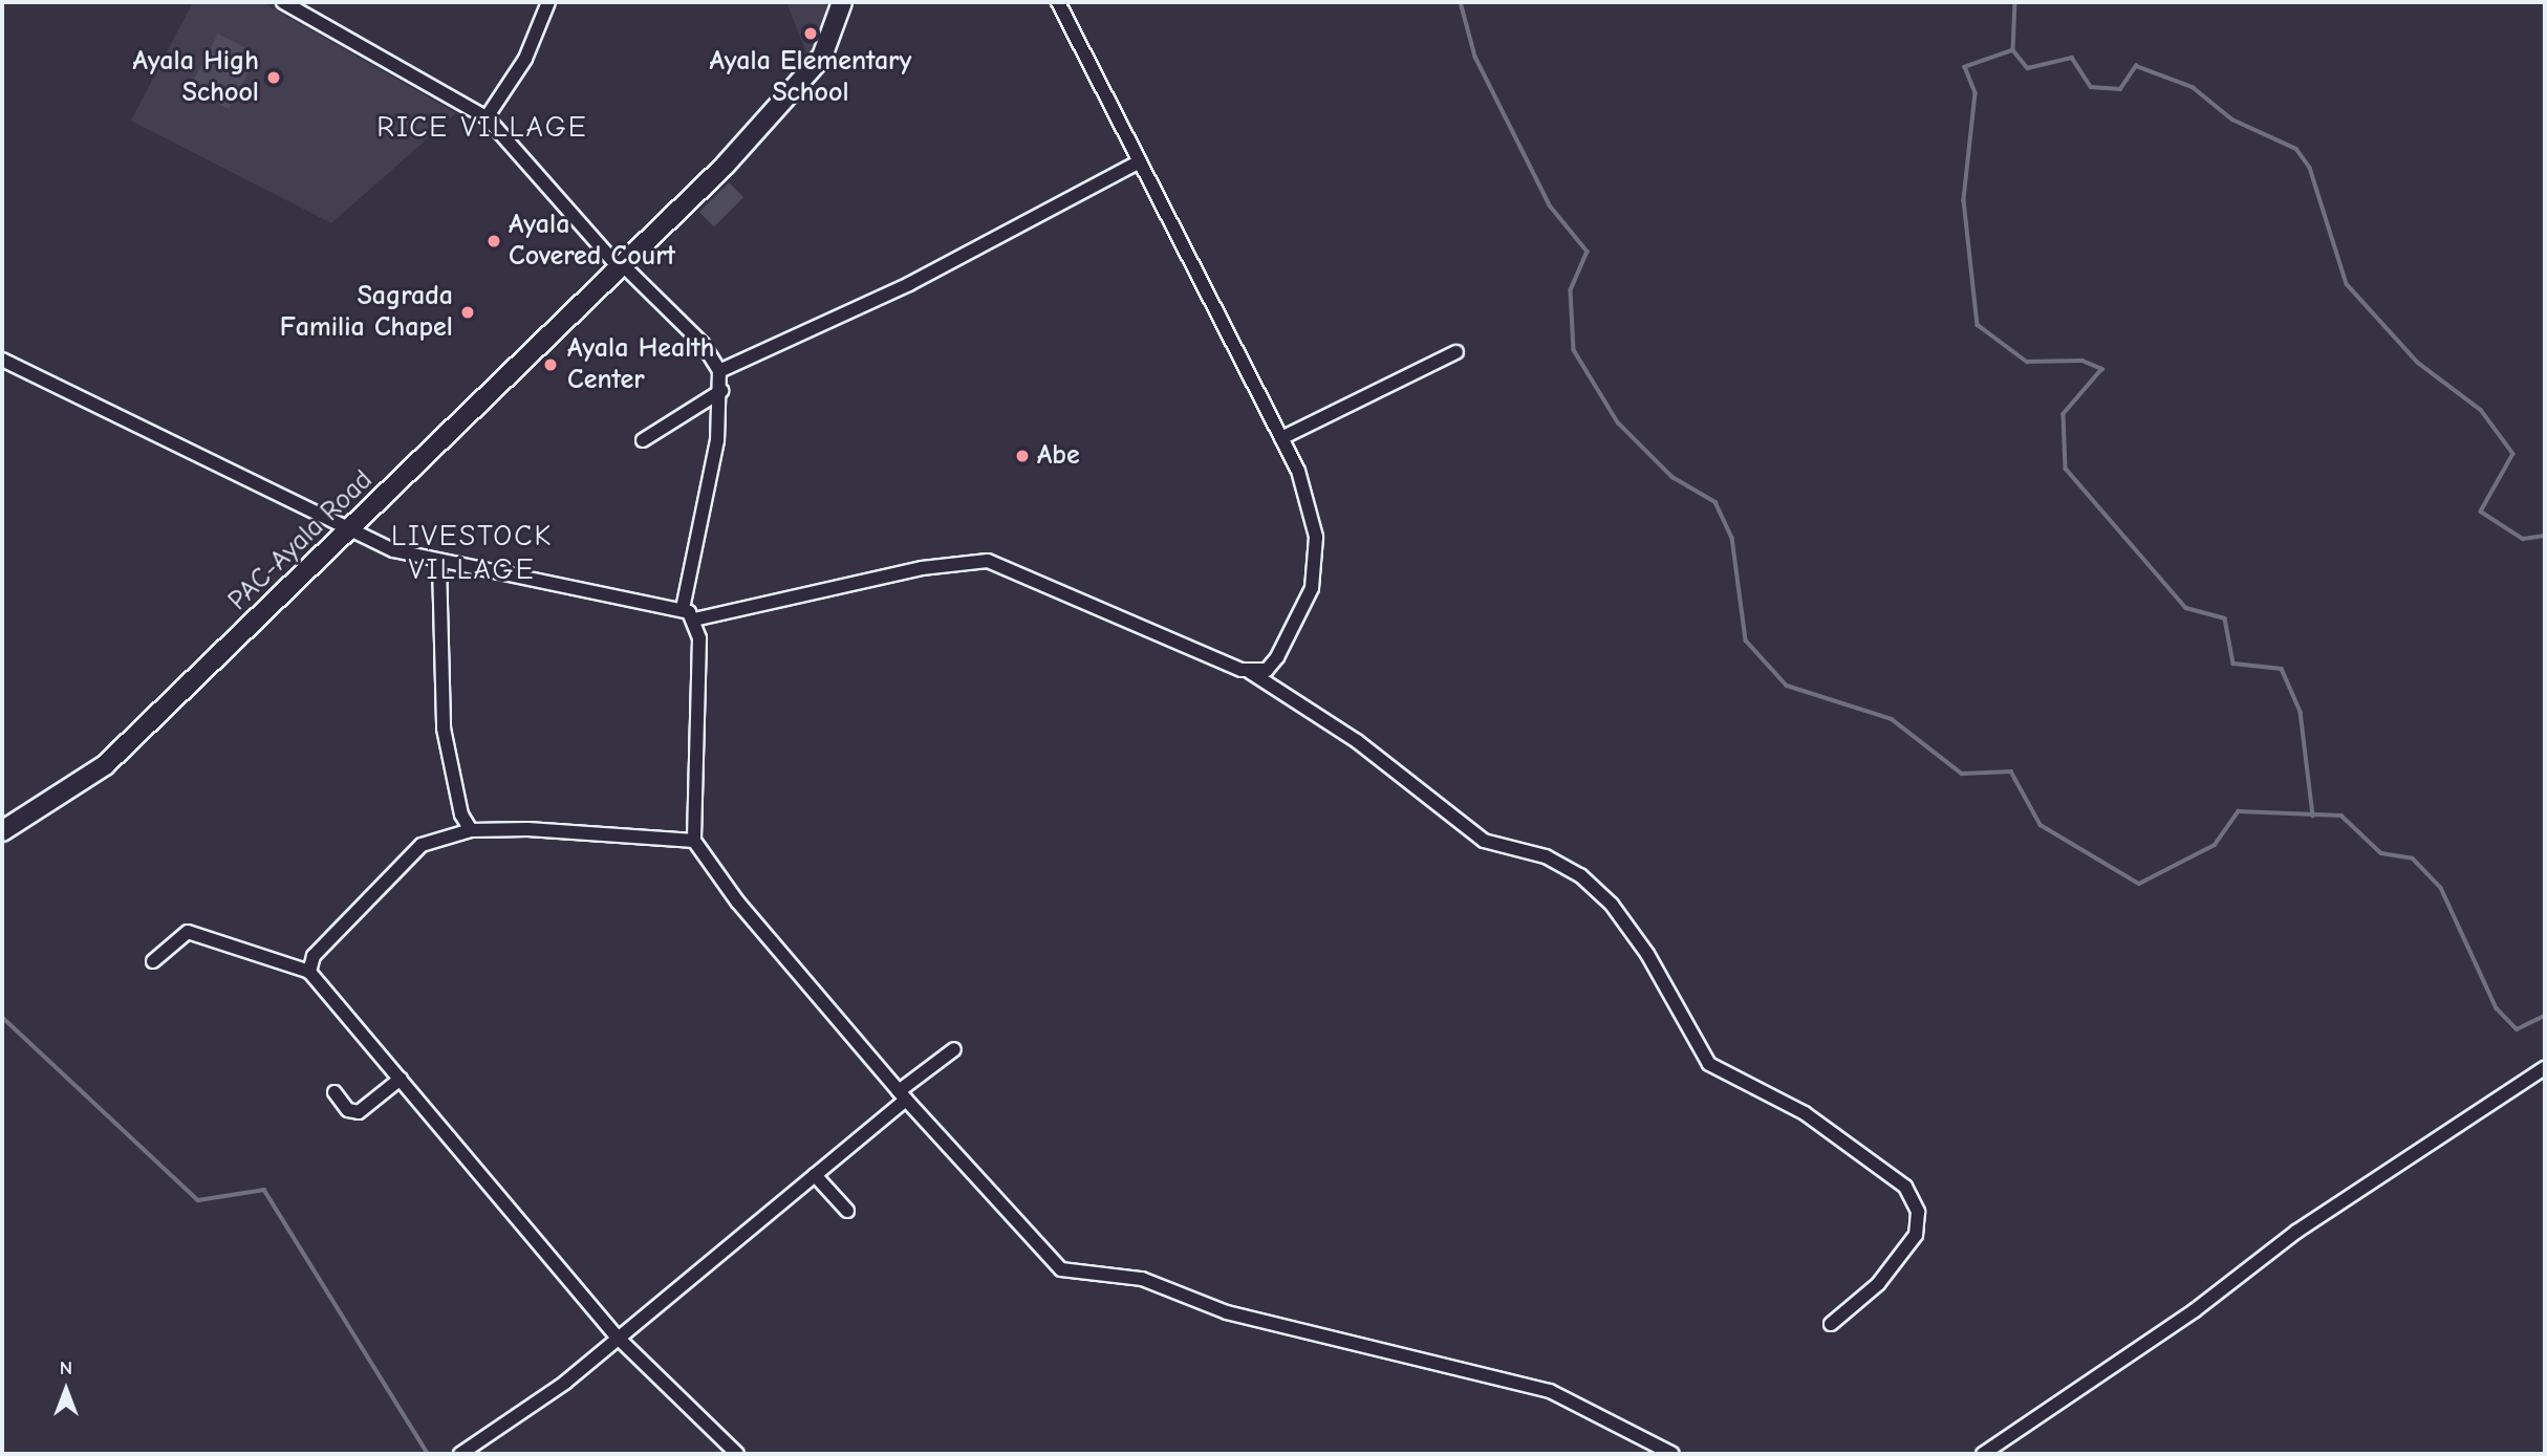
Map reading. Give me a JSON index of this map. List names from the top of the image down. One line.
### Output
{"streets":{"street":["PAC-Ayala Road"]},"districts":["RICE VILLAGE","LIVESTOCK VILLAGE"],"places":["Ayala Elementary School","Ayala High School","Ayala Covered Court","Sagrada Familia Chapel","Ayala Health Center","Abe"],"north":"top"}
